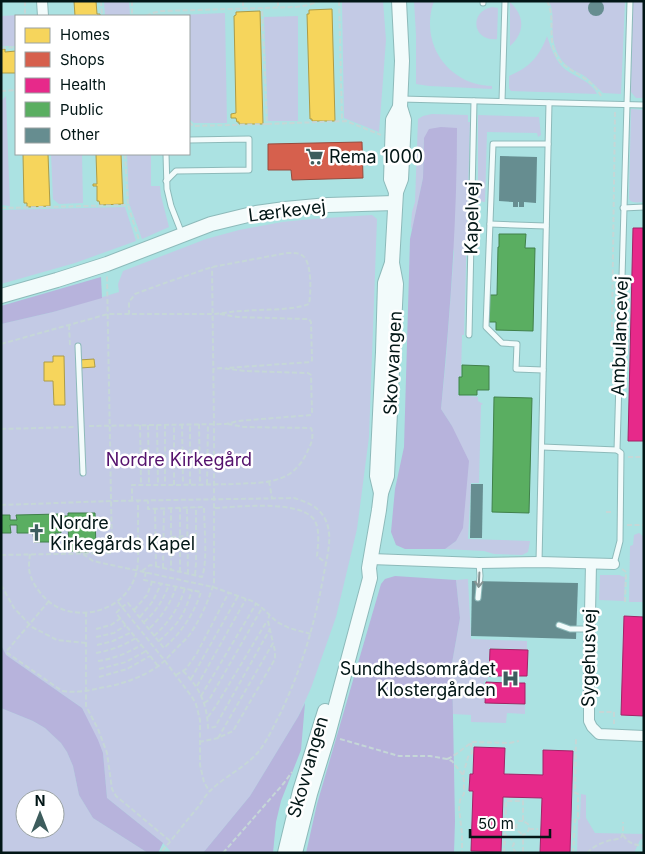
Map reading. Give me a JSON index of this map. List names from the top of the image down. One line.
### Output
{"streets":{"street":["Lærkevej","Skovvangen","Sygehusvej"],"lane":["Kapelvej","Ambulancevej"]},"crossings":[["Lærkevej","Skovvangen"]],"parks":["Nordre Kirkegård"],"places":{"supermarket":["Rema 1000"],"church":["Nordre Kirkegårds Kapel"],"hospital":["Sundhedsområdet Klostergården"]},"legend":["Homes","Shops","Health","Public","Other"],"scale_bar":"50 m","north":"top"}
